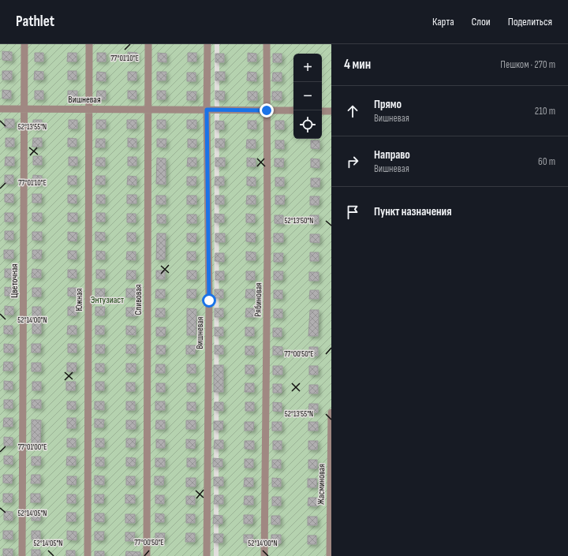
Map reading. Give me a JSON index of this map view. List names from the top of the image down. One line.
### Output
{"streets":{"street":["Вишневая","Цветочная","Южная","Сливовая","Рябиновая","Жасминовая"]},"crossings":[["Вишневая","Цветочная"],["Вишневая","Южная"],["Вишневая","Сливовая"],["Вишневая","Рябиновая"]],"parks":["Энтузиаст"],"page":{"header":"Pathlet","nav":["Карта","Слои","Поделиться"],"heading":["4 мин","Пешком · 270 m"],"map_buttons":["+","−"],"list":[["Прямо","Вишневая","210 m"],["Направо","Вишневая","60 m"],"Пункт назначения"]},"coordinates":["77°01'10\"E","52°13'55\"N","52°13'50\"N","52°14'00\"N","77°00'50\"E","77°01'00\"E","52°14'05\"N"]}
